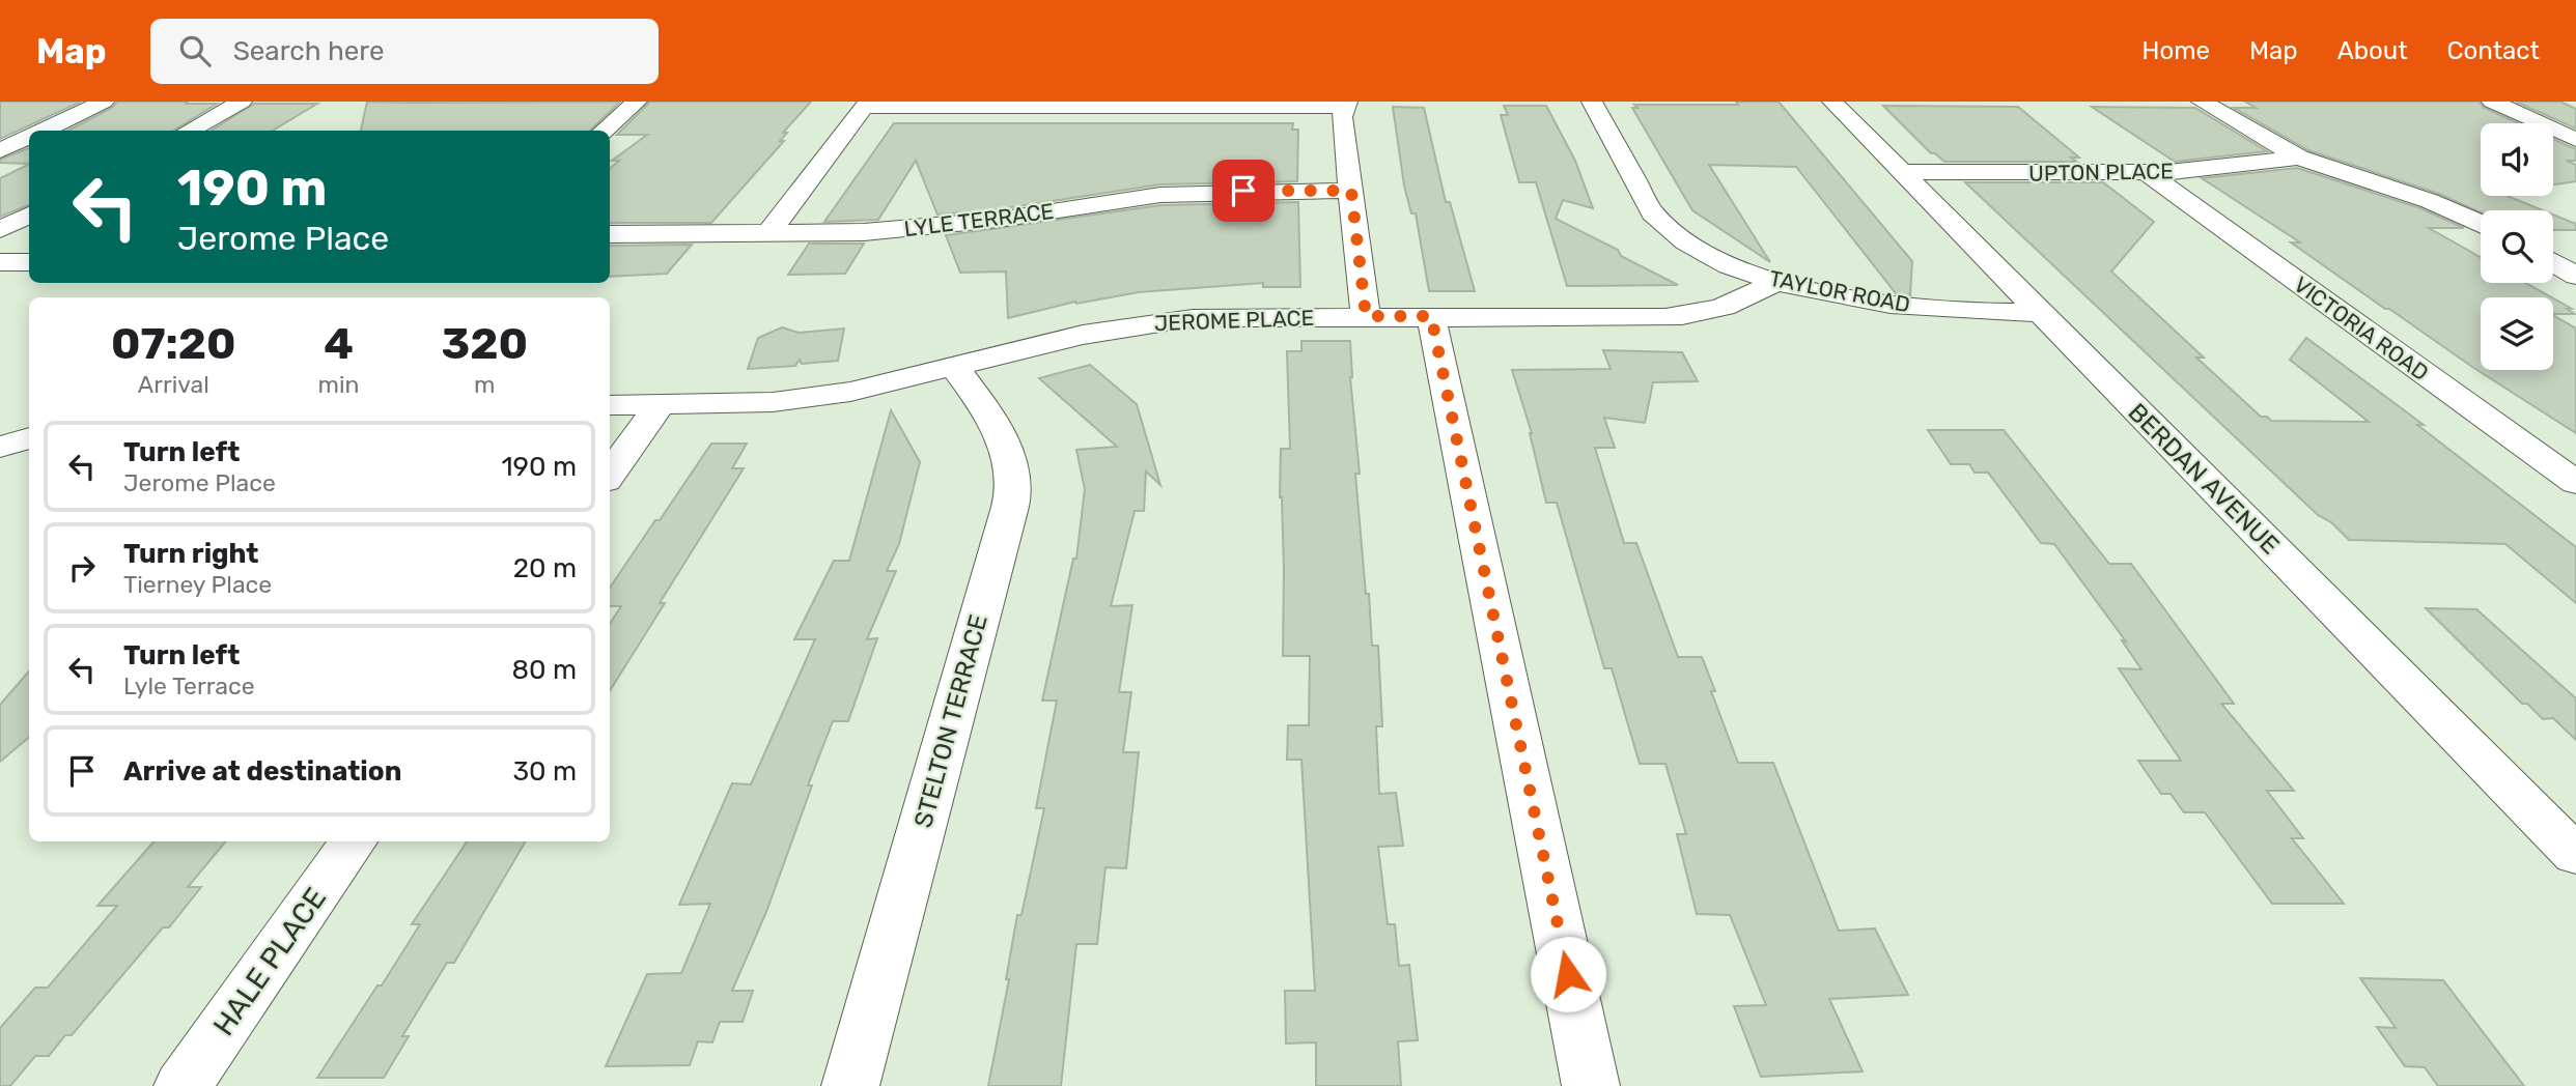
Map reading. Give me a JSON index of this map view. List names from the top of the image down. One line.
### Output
{"streets":{"street":["UPTON PLACE","LYLE TERRACE","TAYLOR ROAD","JEROME PLACE","VICTORIA ROAD","BERDAN AVENUE","STELTON TERRACE","HALE PLACE"]},"crossings":[["UPTON PLACE","VICTORIA ROAD"],["UPTON PLACE","BERDAN AVENUE"],["TAYLOR ROAD","JEROME PLACE"],["TAYLOR ROAD","BERDAN AVENUE"],["JEROME PLACE","STELTON TERRACE"]],"page":{"header":"Map","search":"Search here","nav":["Home","Map","About","Contact"],"turn":["190 m","Jerome Place"],"eta":["07:20","Arrival","4","min","320","m"],"list":[{"name":"Turn left","note":"Jerome Place","value":"190 m"},{"name":"Turn right","note":"Tierney Place","value":"20 m"},{"name":"Turn left","note":"Lyle Terrace","value":"80 m"},{"name":"Arrive at destination","value":"30 m"}]}}
